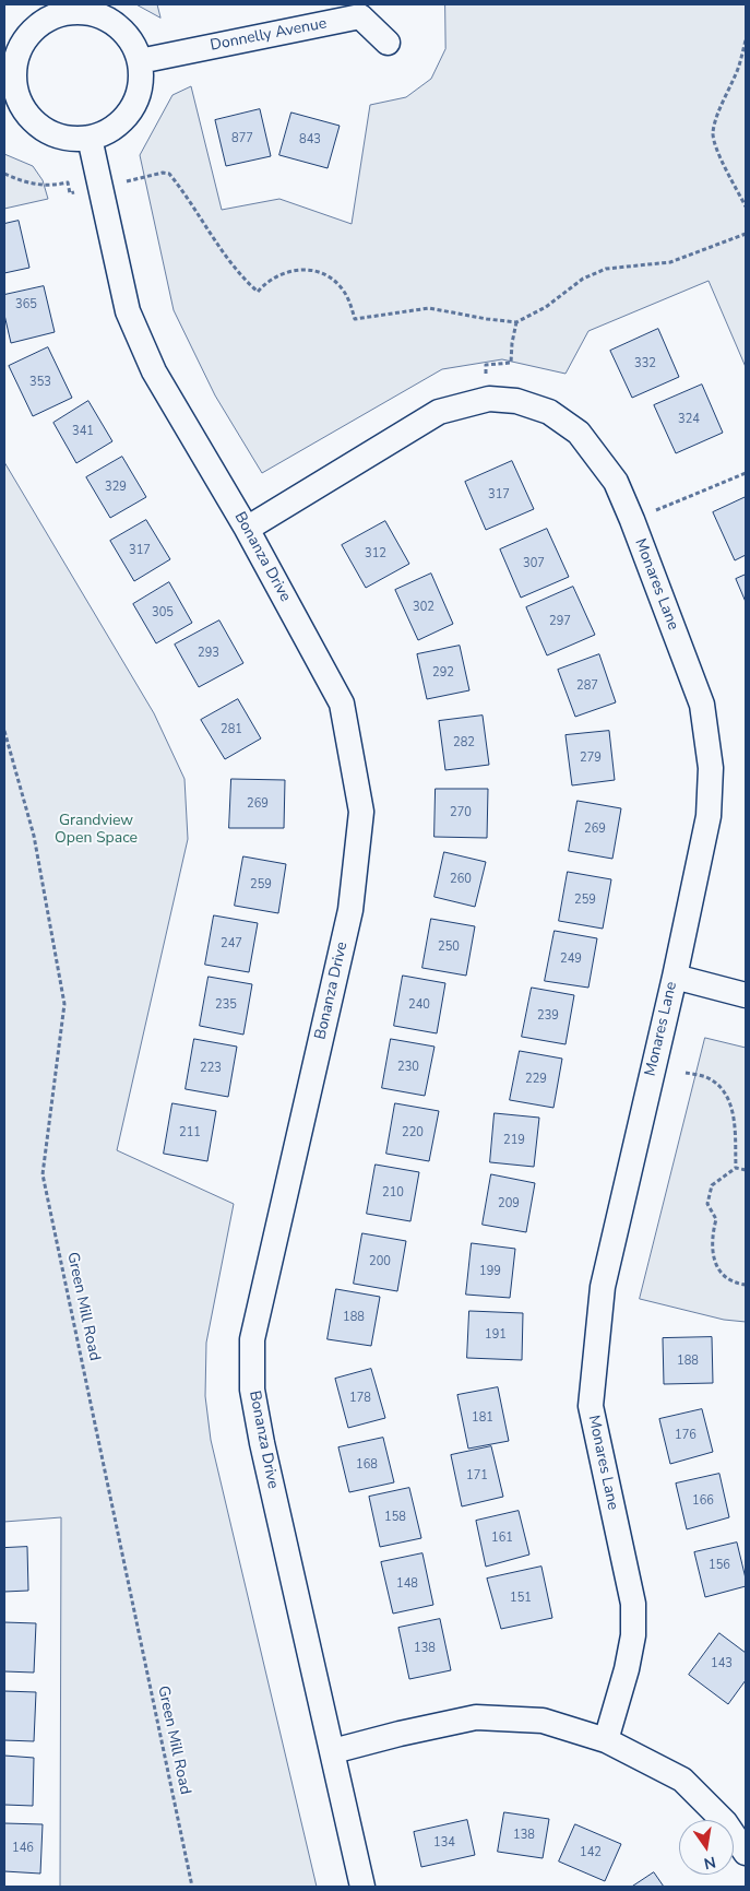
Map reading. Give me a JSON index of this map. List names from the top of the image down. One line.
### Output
{"streets":{"street":["Donnelly Avenue","Bonanza Drive","Monares Lane"],"path":["Green Mill Road"]},"crossings":[["Donnelly Avenue","Bonanza Drive"],["Bonanza Drive","Monares Lane"]],"parks":["Grandview Open Space"],"house_numbers":["877","843","365","332","353","324","341","329","317","317","312","307","302","305","297","293","292","287","281","282","279","269","270","269","260","259","259","247","250","249","235","240","239","230","223","229","211","220","219","210","209","200","199","188","191","188","178","181","176","168","171","166","158","161","156","148","151","138","143","138","134","146","142"],"north":"bottom"}
